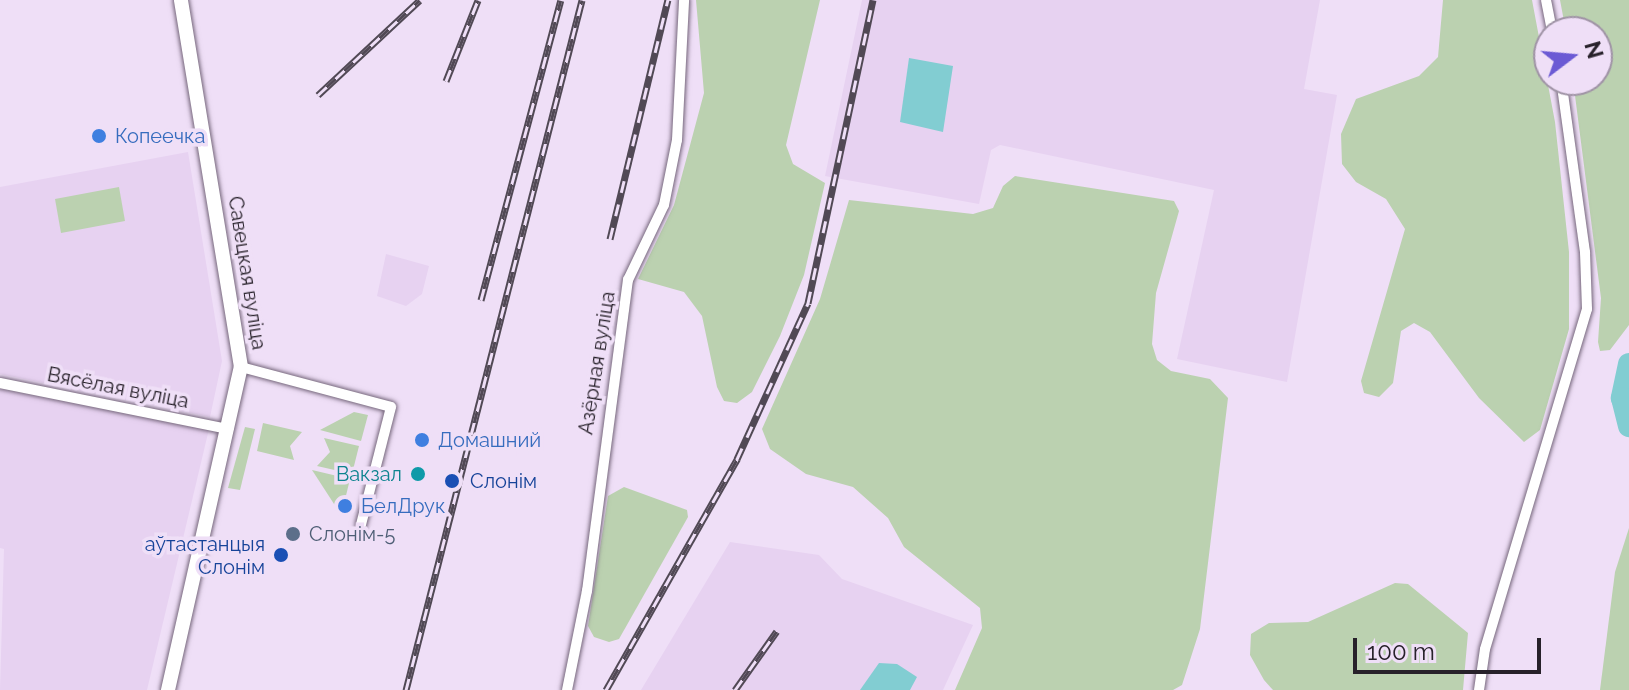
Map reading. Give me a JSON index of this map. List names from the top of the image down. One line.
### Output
{"streets":{"main road":["Савецкая вуліца"],"street":["Азёрная вуліца","Вясёлая вуліца"]},"crossings":[["Савецкая вуліца","Вясёлая вуліца"]],"places":["Копеечка","Домашний","Вакзал","Слонім","БелДрук","Слонім-5","аўтастанцыя Слонім"],"scale_bar":"100 m","north":"right"}
